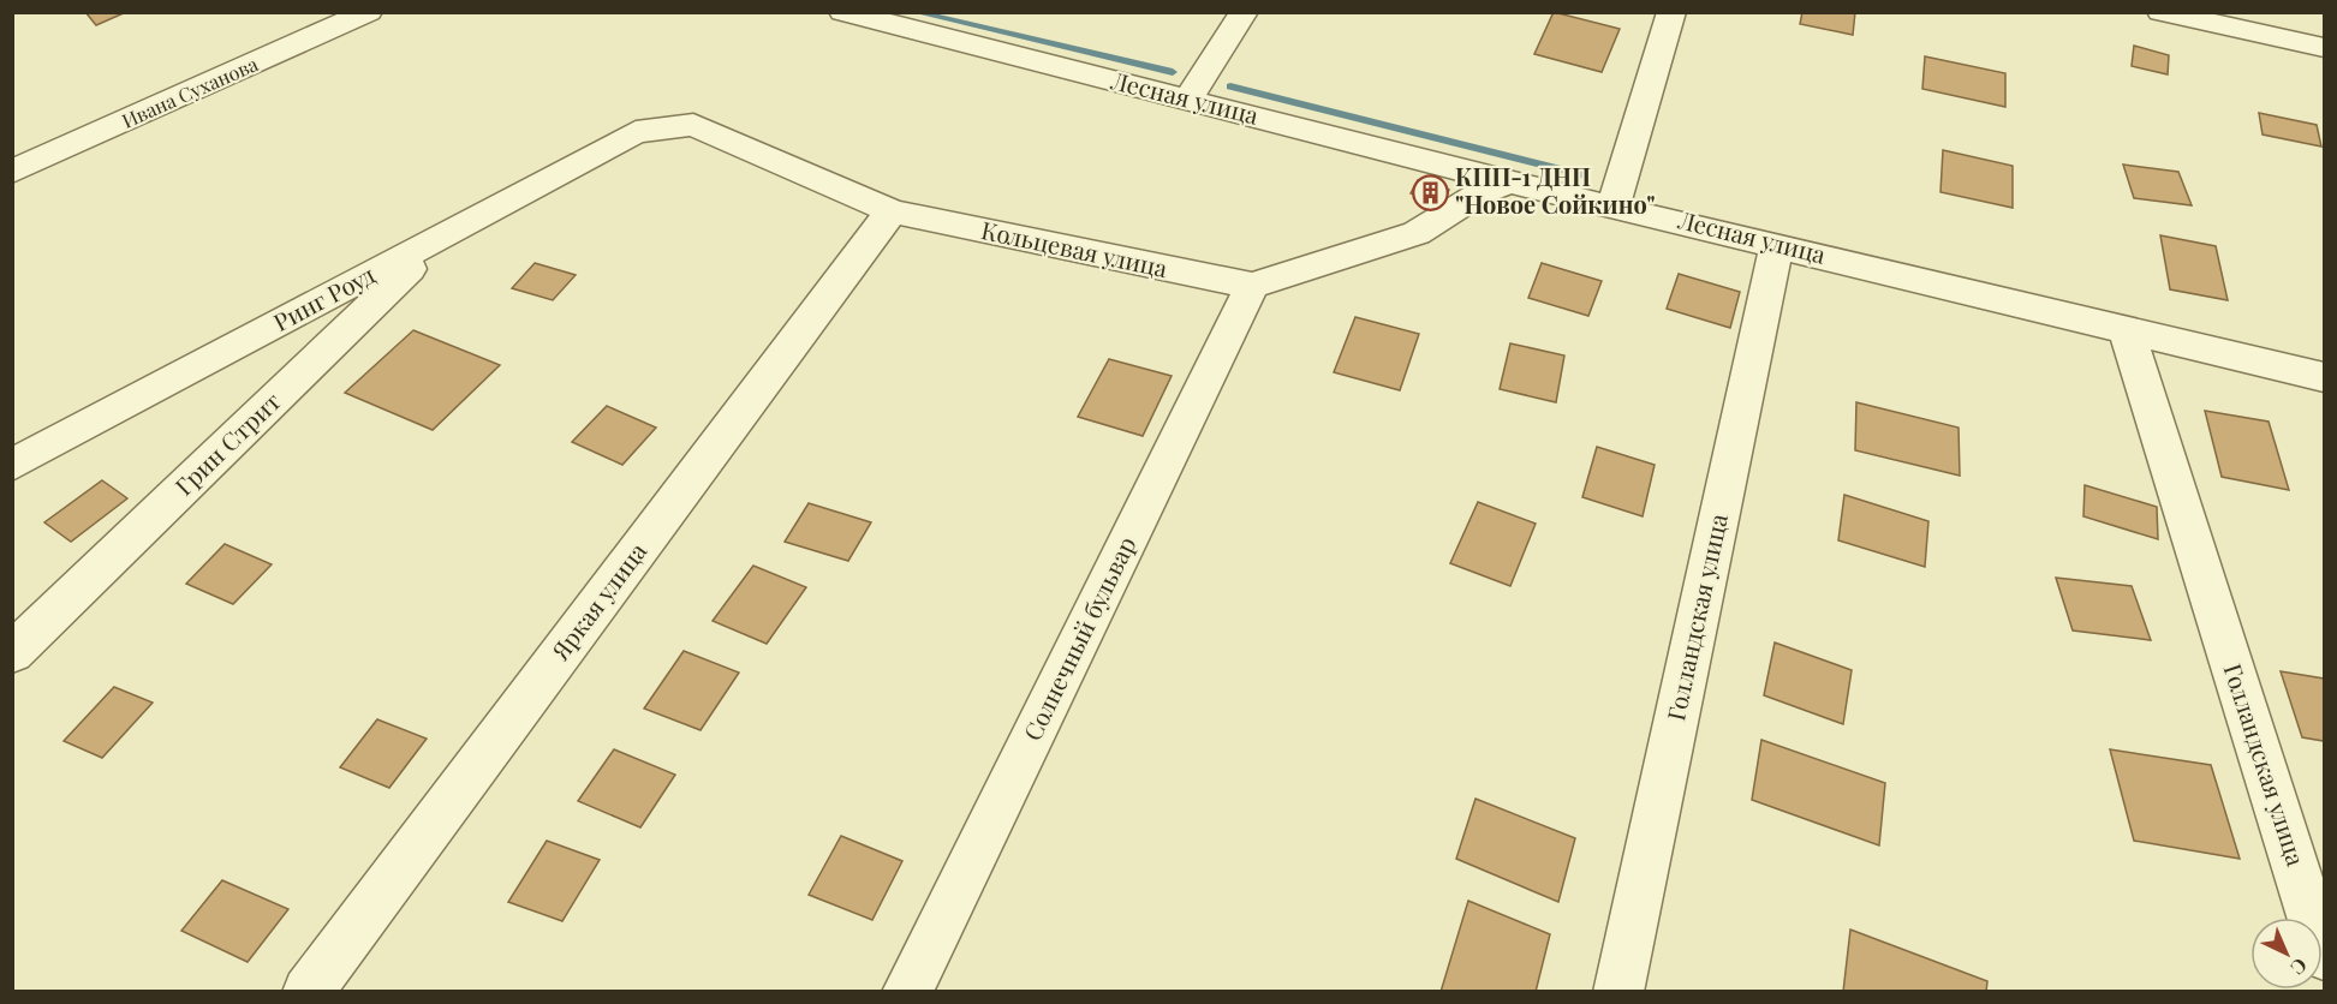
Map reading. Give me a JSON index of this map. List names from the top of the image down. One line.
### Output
{"streets":{"street":["Ивана Суханова","Лесная улица","Кольцевая улица","Ринг Роуд","Грин Стрит","Яркая улица","Голландская улица","Солнечный бульвар"]},"crossings":[["Лесная улица","Кольцевая улица"],["Лесная улица","Голландская улица"],["Кольцевая улица","Ринг Роуд"],["Кольцевая улица","Яркая улица"],["Кольцевая улица","Солнечный бульвар"],["Ринг Роуд","Грин Стрит"]],"places":{"building":["КПП-1 ДНП \"Новое Сойкино\""]},"north":"bottom right"}
